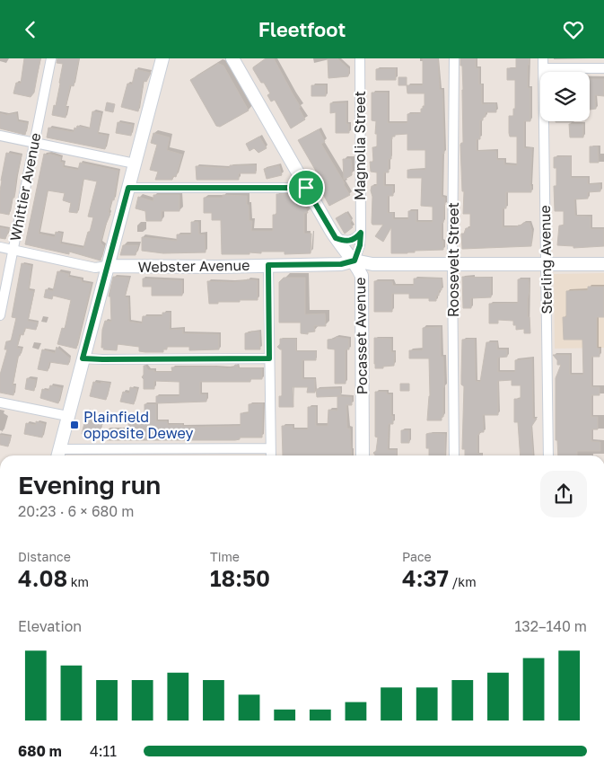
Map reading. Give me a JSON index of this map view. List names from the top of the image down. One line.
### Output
{"streets":{"main road":["Webster Avenue","Pocasset Avenue"],"street":["Magnolia Street","Whittier Avenue","Roosevelt Street","Sterling Avenue"]},"crossings":[["Magnolia Street","Webster Avenue"],["Magnolia Street","Pocasset Avenue"],["Whittier Avenue","Webster Avenue"],["Roosevelt Street","Webster Avenue"],["Sterling Avenue","Webster Avenue"],["Webster Avenue","Pocasset Avenue"]],"places":{"transit":["Plainfield opposite Dewey"]},"page":{"header":"Fleetfoot","heading":["Evening run","20:23 · 6 × 680 m"],"stats":[["Distance","4.08 km"],["Time","18:50"],["Pace","4:37 /km"]],"chart":["Elevation","132–140 m"],"list":[{"name":"680 m","note":"4:11"}]}}
